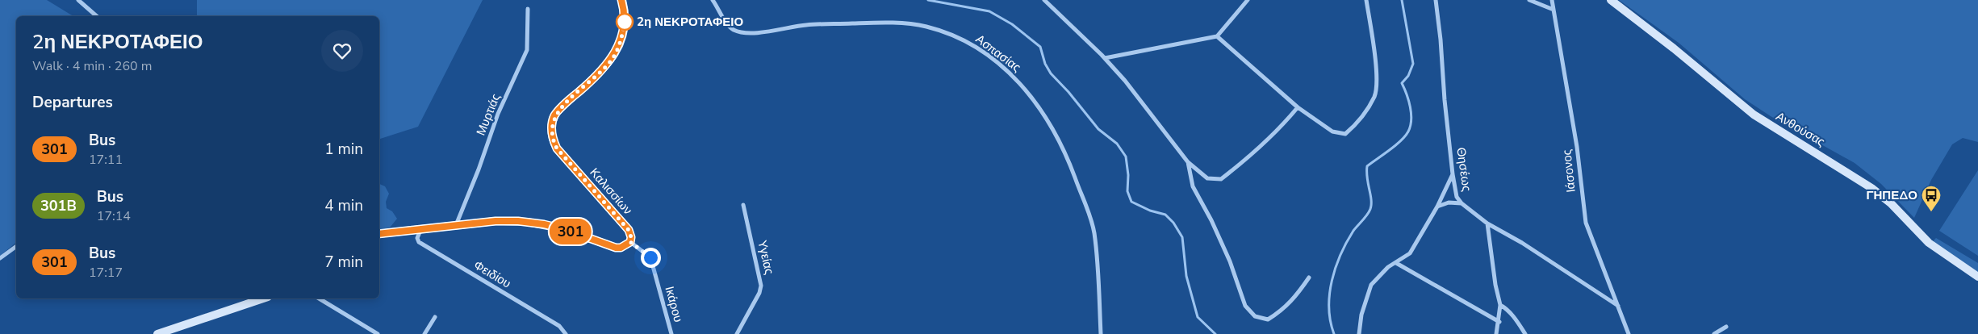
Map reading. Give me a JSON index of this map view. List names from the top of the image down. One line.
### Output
{"streets":{"main road":["Ανθούσας","Καλισσίων"],"street":["Ασπασίας","Μυρτιάς","Θησέως","Ιάσονος","Υγείας","Φειδίου","Ικάρου"]},"crossings":[["Θησέως","Ιάσονος"],["Καλισσίων","Ικάρου"]],"places":{"other":["2η ΝΕΚΡΟΤΑΦΕΙΟ"],"bus stop":["ΓΗΠΕΔΟ"]},"lines":["bus line 301"],"page":{"on_map":"301","heading":[["2η ΝΕΚΡΟΤΑΦΕΙΟ","Walk · 4 min · 260 m"],"Departures"],"list":[{"mark":"301","name":"Bus","note":"17:11","value":"1 min"},{"mark":"301B","name":"Bus","note":"17:14","value":"4 min"},{"mark":"301","name":"Bus","note":"17:17","value":"7 min"}]}}
